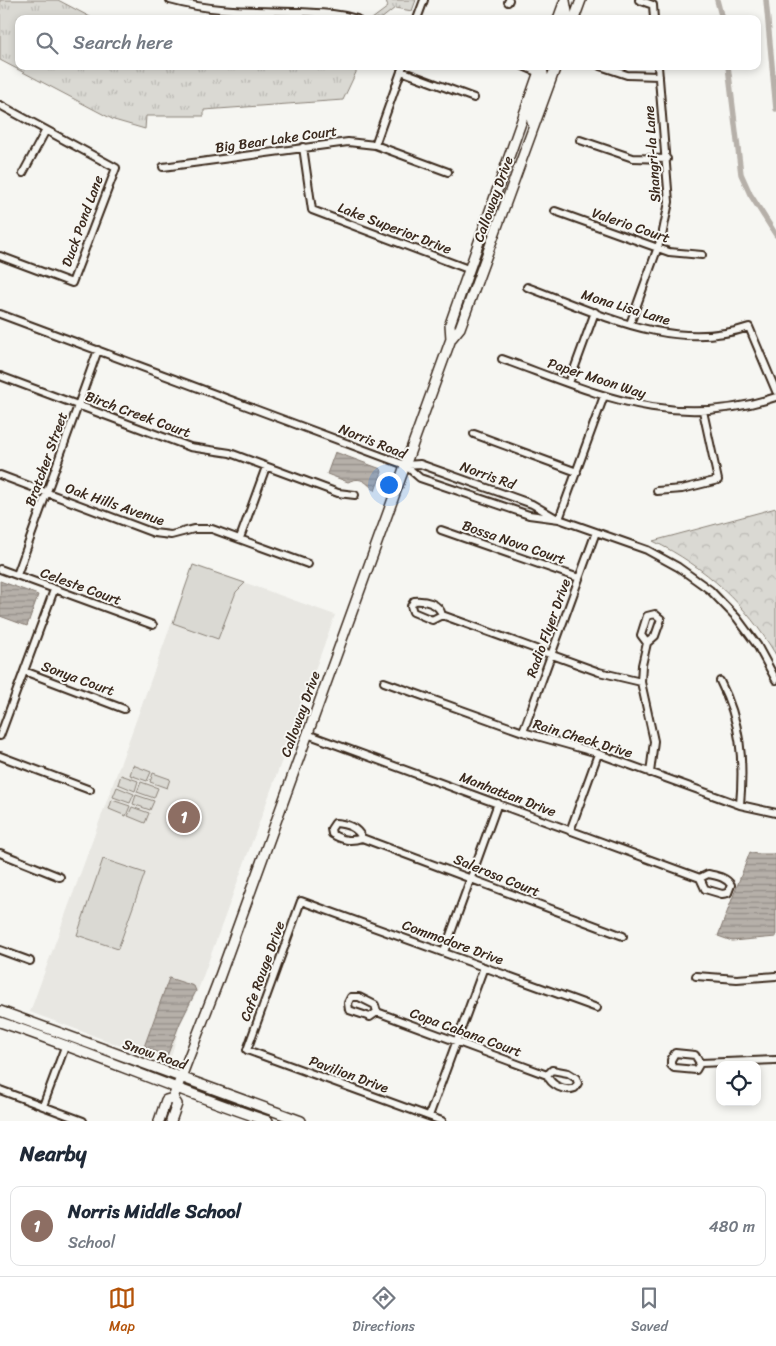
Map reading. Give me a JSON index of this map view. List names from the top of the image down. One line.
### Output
{"streets":{"main road":["Calloway Drive","Snow Road"],"street":["Big Bear Lake Court","Shangri-la Lane","Duck Pond Lane","Valerio Court","Lake Superior Drive","Mona Lisa Lane","Paper Moon Way","Birch Creek Court","Norris Road","Bratcher Street","Norris Rd","Oak Hills Avenue","Bossa Nova Court","Celeste Court","Radio Flyer Drive","Sonya Court","Rain Check Drive","Manhattan Drive","Salerosa Court","Commodore Drive","Cafe Rouge Drive","Copa Cabana Court","Pavilion Drive"]},"crossings":[["Big Bear Lake Court","Lake Superior Drive"],["Shangri-la Lane","Valerio Court"],["Shangri-la Lane","Mona Lisa Lane"],["Calloway Drive","Lake Superior Drive"],["Calloway Drive","Norris Road"],["Calloway Drive","Norris Rd"],["Calloway Drive","Manhattan Drive"],["Calloway Drive","Snow Road"],["Birch Creek Court","Bratcher Street"],["Norris Road","Bratcher Street"],["Norris Road","Norris Rd"],["Norris Road","Radio Flyer Drive"],["Bratcher Street","Oak Hills Avenue"],["Bratcher Street","Celeste Court"],["Bossa Nova Court","Radio Flyer Drive"],["Radio Flyer Drive","Rain Check Drive"],["Commodore Drive","Cafe Rouge Drive"],["Cafe Rouge Drive","Pavilion Drive"]],"page":{"search":"Search here","pins":"1","heading":"Nearby","list":[{"mark":"1","name":"Norris Middle School","note":"School","value":"480 m"}],"nav":["Map","Directions","Saved"]}}
